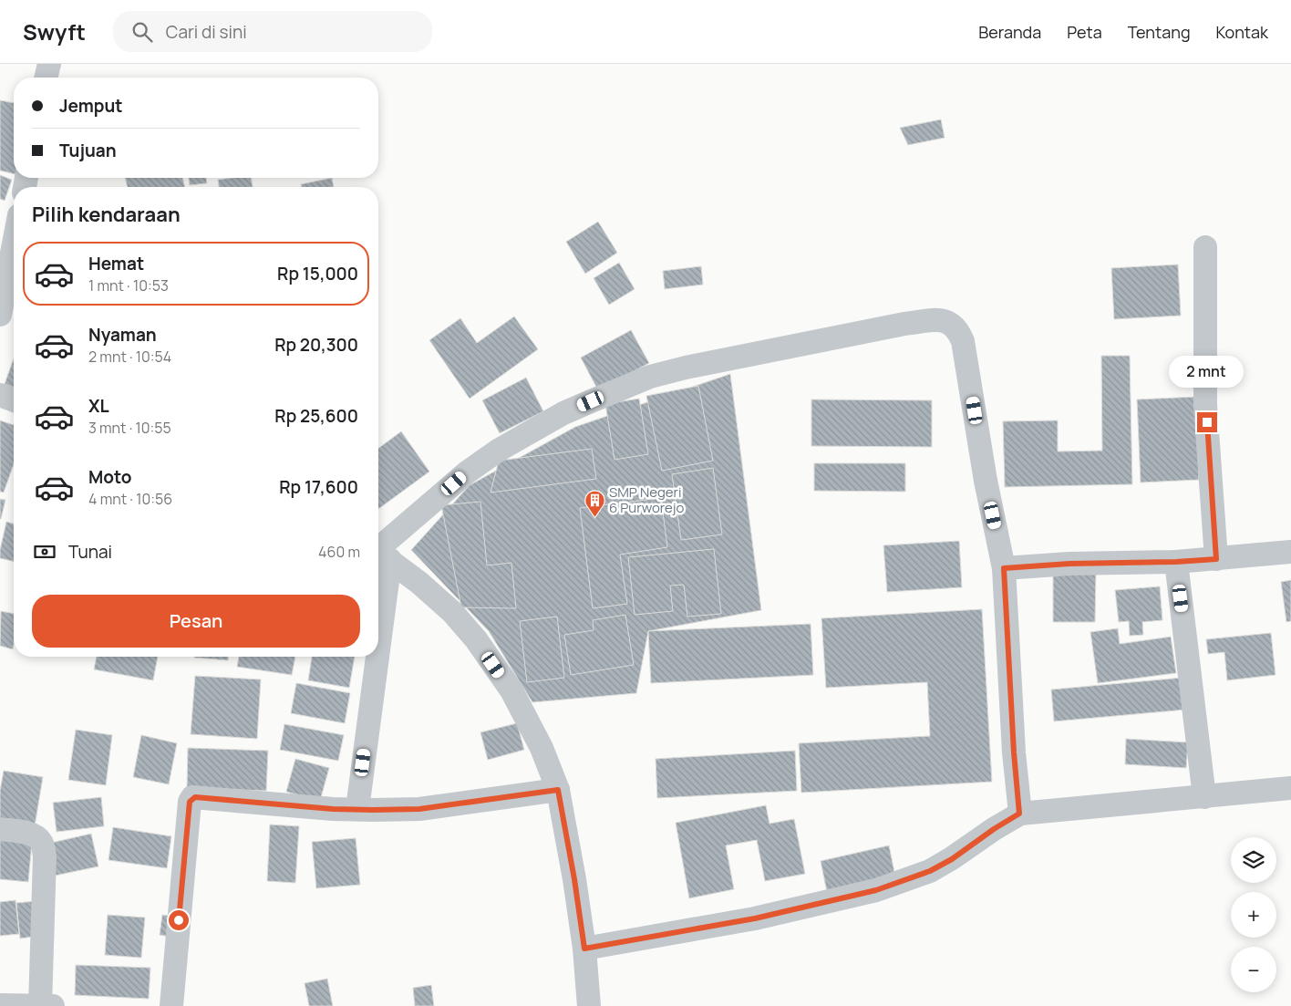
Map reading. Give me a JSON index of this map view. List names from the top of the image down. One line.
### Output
{"places":{"building":["SMP Negeri 6 Purworejo"]},"page":{"header":"Swyft","search":"Cari di sini","nav":["Beranda","Peta","Tentang","Kontak"],"banner":["Jemput","Tujuan"],"heading":"Pilih kendaraan","list":[{"name":"Hemat","note":"1 mnt · 10:53","value":"Rp 15,000"},{"name":"Nyaman","note":"2 mnt · 10:54","value":"Rp 20,300"},{"name":"XL","note":"3 mnt · 10:55","value":"Rp 25,600"},{"name":"Moto","note":"4 mnt · 10:56","value":"Rp 17,600"}],"bubble":"2 mnt","pay":["Tunai","460 m"],"buttons":"Pesan","map_buttons":["+","−"]}}
